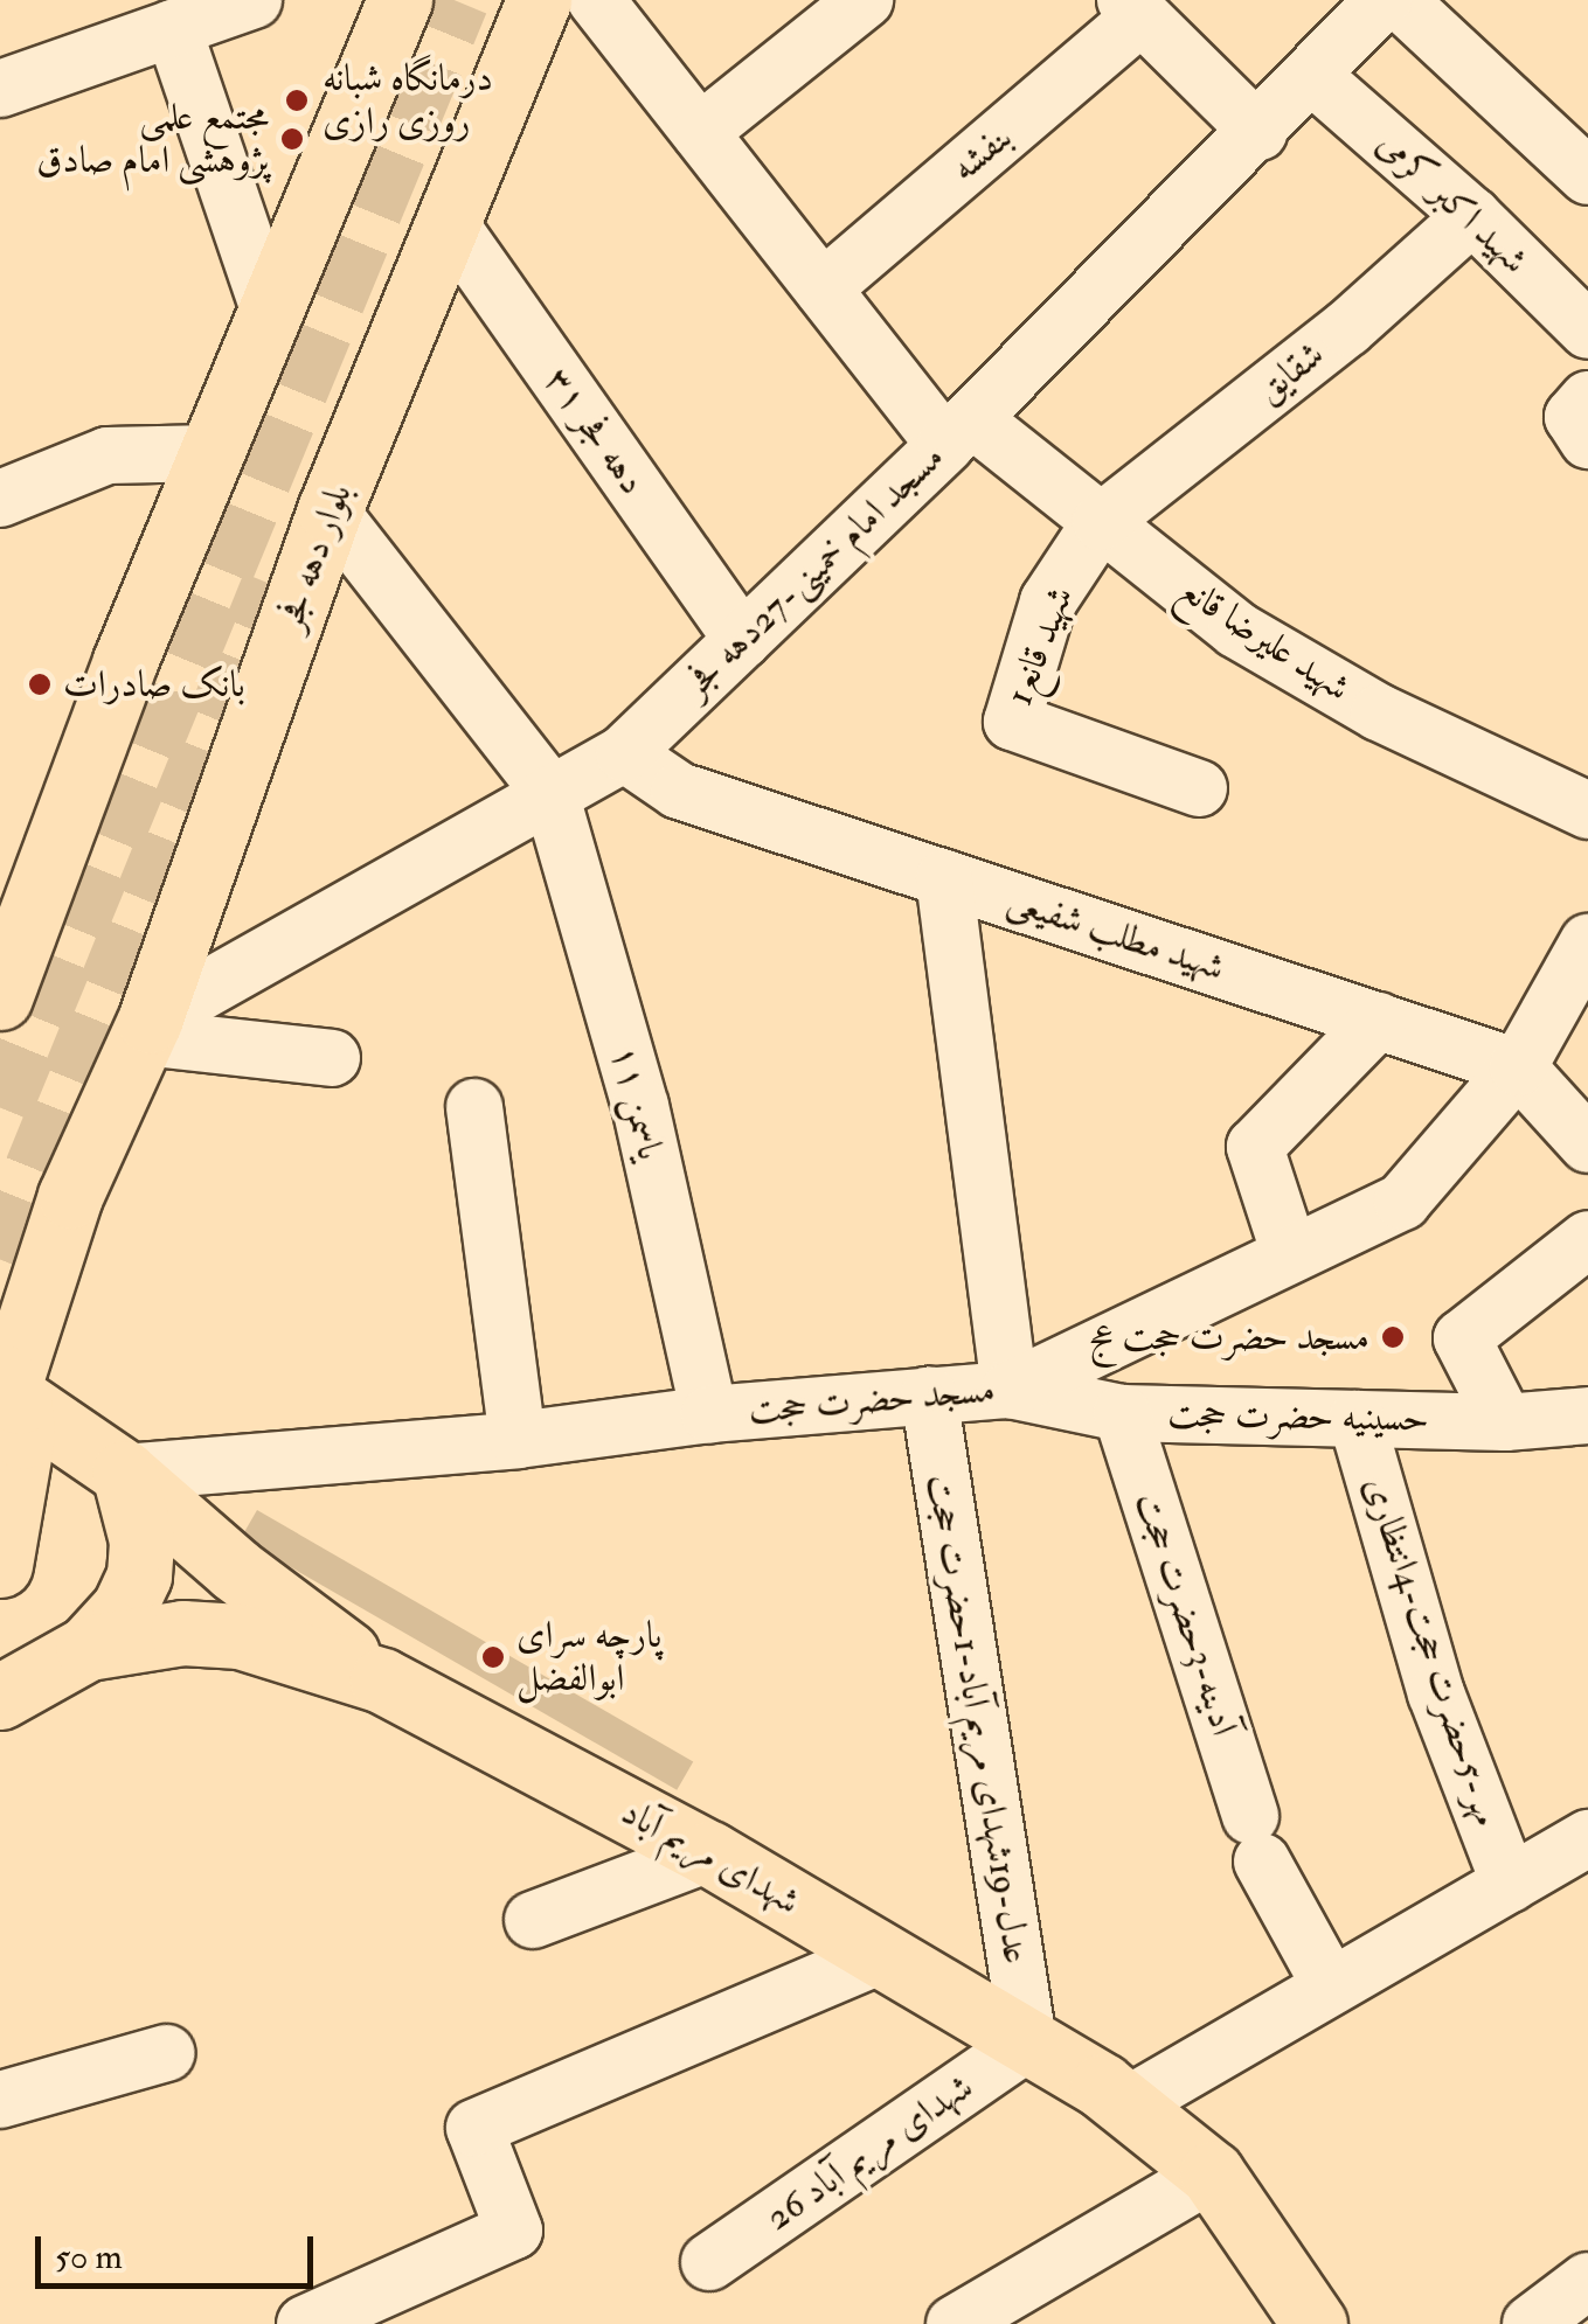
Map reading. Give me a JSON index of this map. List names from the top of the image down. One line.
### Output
{"streets":{"main road":["بلوار دهه فجر","شهدای مریم آباد"],"street":["بنفشه","شهید اکبر کرمی","شقایق","دهه فجر ۳۱","مسجد امام خمینی-27دهه فجر","شهید علیرضا قانع","1شهید قانع","شهید مطلب شفیعی","یاسمن ۱۱","مسجد حضرت حجت","حسینیه حضرت حجت","آدینه-3حضرت حجت","مهر-5حضرت حجت-4انتظاری","عدل-19شهدای مریم آباد-1حضرت حجت","26 شهدای مریم آباد"]},"crossings":[["بنفشه","شهید علیرضا قانع"],["شهید اکبر کرمی","شقایق"],["شهید اکبر کرمی","مسجد امام خمینی-27دهه فجر"],["شقایق","شهید علیرضا قانع"],["شقایق","1شهید قانع"],["دهه فجر ۳۱","بلوار دهه فجر"],["دهه فجر ۳۱","مسجد امام خمینی-27دهه فجر"],["بلوار دهه فجر","مسجد امام خمینی-27دهه فجر"],["مسجد امام خمینی-27دهه فجر","شهید علیرضا قانع"],["مسجد امام خمینی-27دهه فجر","شهید مطلب شفیعی"],["مسجد امام خمینی-27دهه فجر","یاسمن ۱۱"],["شهید علیرضا قانع","1شهید قانع"],["شهید مطلب شفیعی","مسجد حضرت حجت"],["یاسمن ۱۱","مسجد حضرت حجت"],["مسجد حضرت حجت","حسینیه حضرت حجت"],["مسجد حضرت حجت","عدل-19شهدای مریم آباد-1حضرت حجت"],["حسینیه حضرت حجت","آدینه-3حضرت حجت"],["حسینیه حضرت حجت","مهر-5حضرت حجت-4انتظاری"],["عدل-19شهدای مریم آباد-1حضرت حجت","شهدای مریم آباد"],["عدل-19شهدای مریم آباد-1حضرت حجت","26 شهدای مریم آباد"],["شهدای مریم آباد","26 شهدای مریم آباد"]],"places":["درمانگاه شبانه روزی رازی","مجتمع علمی پژوهشی امام صادق","بانک صادرات","مسجد حضرت حجت عج","پارچه سرای ابوالفضل"],"scale_bar":"50 m"}
